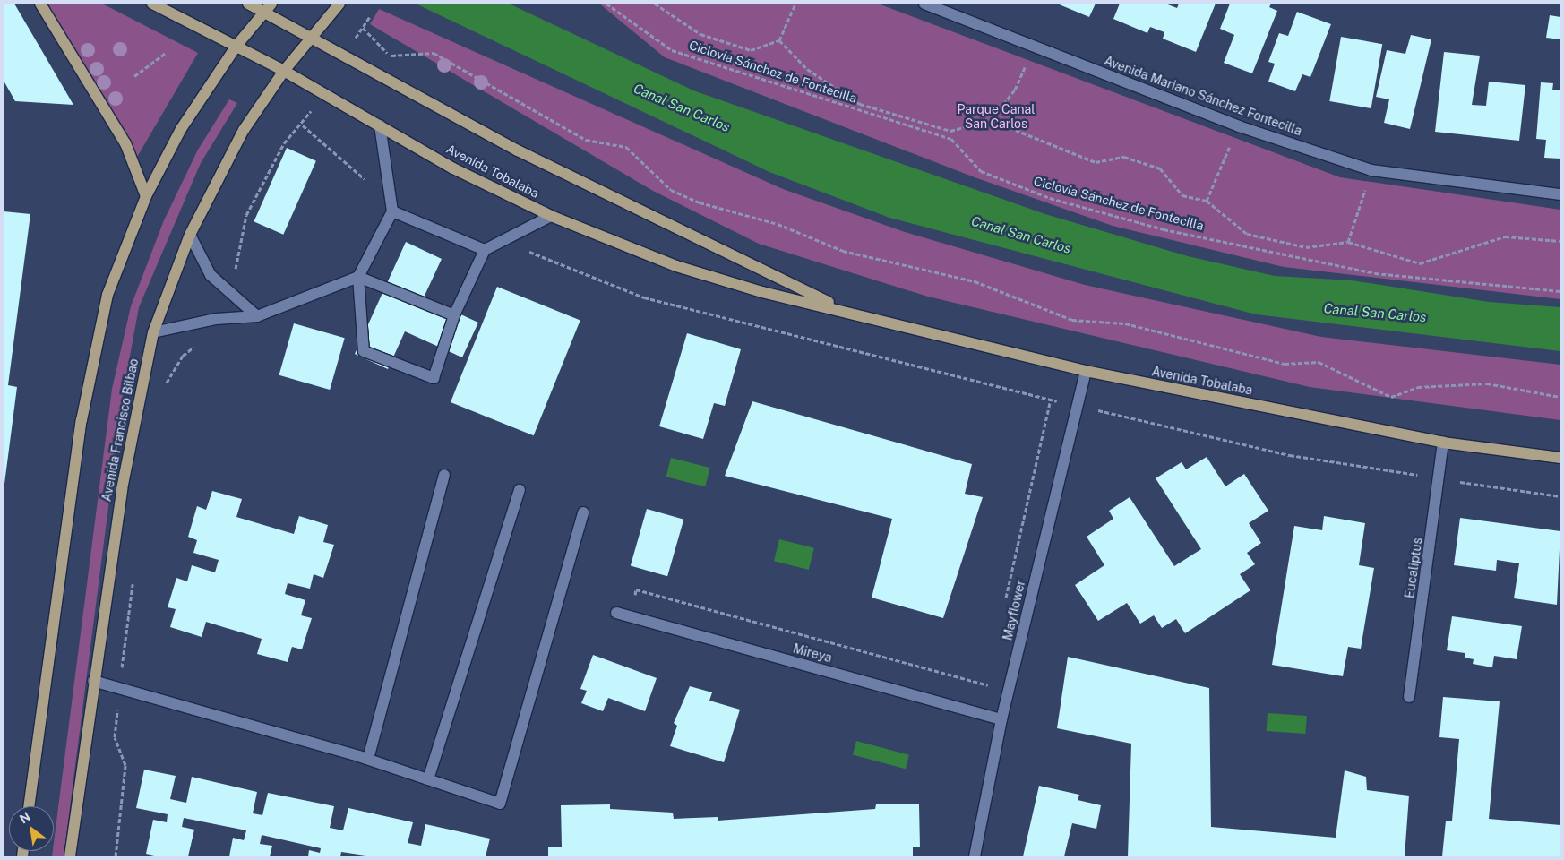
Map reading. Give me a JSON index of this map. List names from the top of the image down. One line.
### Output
{"streets":{"main road":["Avenida Tobalaba","Avenida Francisco Bilbao"],"street":["Avenida Mariano Sánchez Fontecilla","Eucaliptus","Mayflower","Mireya"],"path":["Ciclovía Sánchez de Fontecilla"]},"crossings":[["Avenida Tobalaba","Avenida Francisco Bilbao"],["Avenida Tobalaba","Eucaliptus"],["Avenida Tobalaba","Mayflower"],["Mayflower","Mireya"]],"water":["Canal San Carlos"],"parks":["Parque Canal San Carlos"],"north":"top left"}
